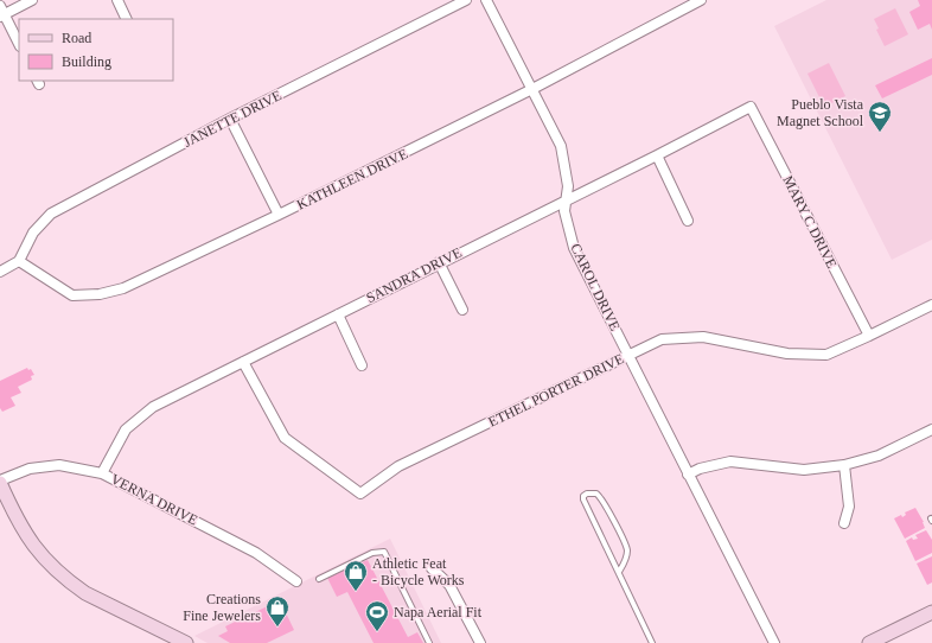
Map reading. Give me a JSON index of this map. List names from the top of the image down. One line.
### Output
{"streets":{"street":["JANETTE DRIVE","KATHLEEN DRIVE","MARY C DRIVE","SANDRA DRIVE","CAROL DRIVE","ETHEL PORTER DRIVE","VERNA DRIVE"]},"crossings":[["JANETTE DRIVE","KATHLEEN DRIVE"],["KATHLEEN DRIVE","CAROL DRIVE"],["MARY C DRIVE","SANDRA DRIVE"],["MARY C DRIVE","ETHEL PORTER DRIVE"],["SANDRA DRIVE","CAROL DRIVE"],["SANDRA DRIVE","ETHEL PORTER DRIVE"],["SANDRA DRIVE","VERNA DRIVE"],["CAROL DRIVE","ETHEL PORTER DRIVE"]],"places":{"school or university":["Pueblo Vista Magnet School"],"shop":["Athletic Feat - Bicycle Works","Creations Fine Jewelers"],"sports":["Napa Aerial Fit"]},"legend":["Road","Building"]}
